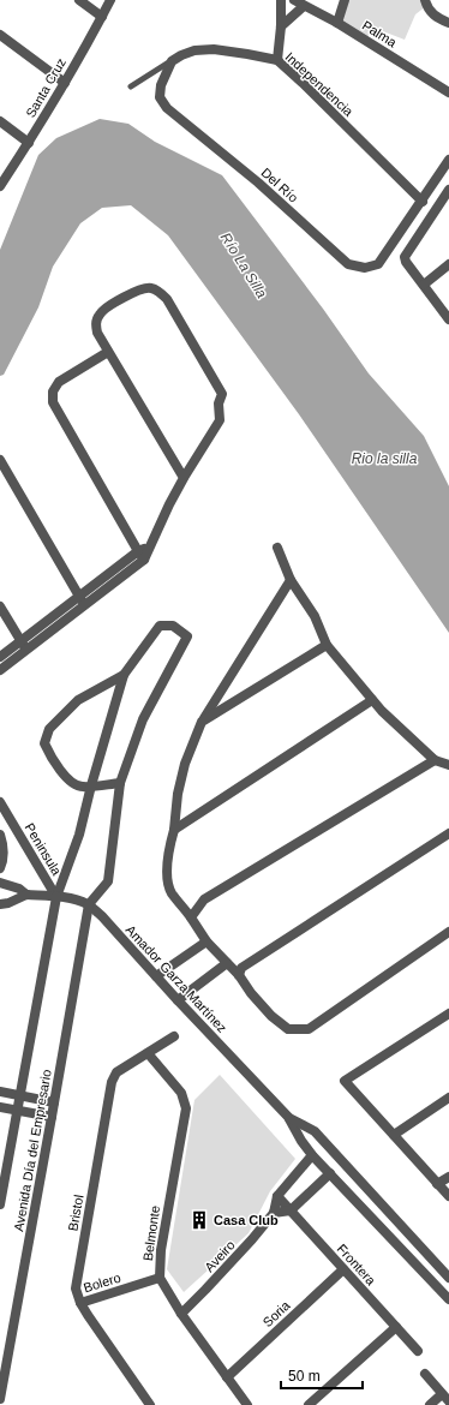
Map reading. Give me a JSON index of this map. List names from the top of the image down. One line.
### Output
{"streets":{"street":["Palma","Independencia","Santa Cruz","Del Río","Peninsula","Amador Garza Martínez","Avenida Día del Empresario","Bristol","Belmonte","Aveiro","Frontera","Bolero","Soria"]},"crossings":[["Independencia","Del Río"],["Peninsula","Avenida Día del Empresario"],["Amador Garza Martínez","Avenida Día del Empresario"],["Amador Garza Martínez","Aveiro"],["Bristol","Belmonte"],["Bristol","Bolero"],["Belmonte","Aveiro"],["Belmonte","Bolero"],["Belmonte","Soria"],["Aveiro","Frontera"],["Frontera","Soria"]],"water":["Río La Silla","Rio la silla"],"places":{"building":["Casa Club"]},"scale_bar":"50 m"}
